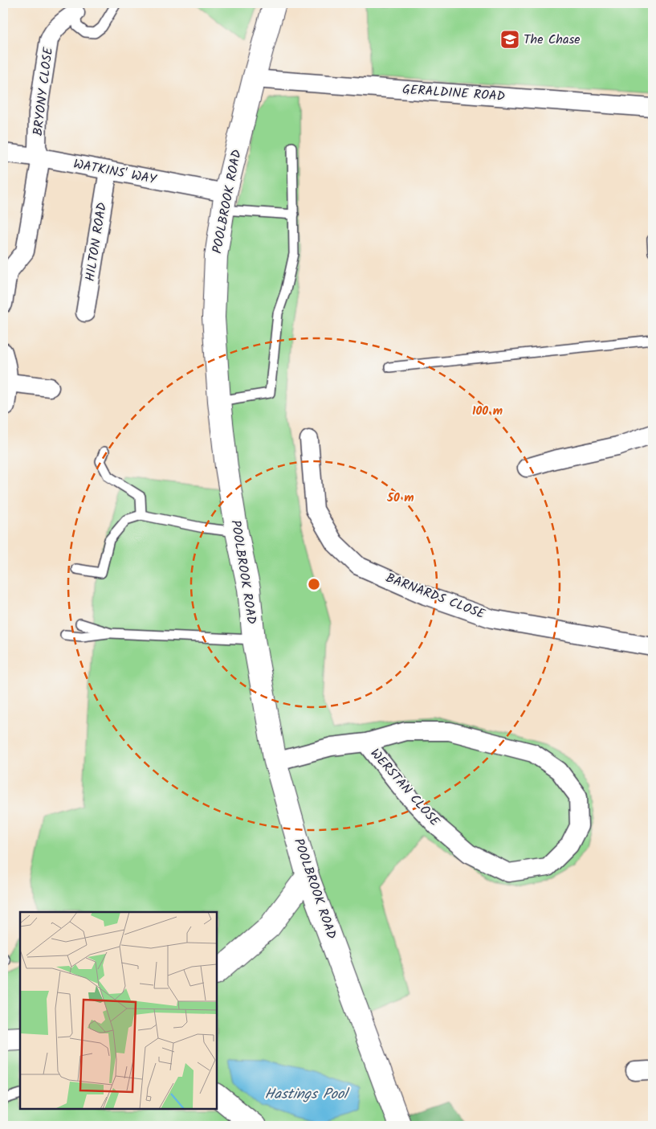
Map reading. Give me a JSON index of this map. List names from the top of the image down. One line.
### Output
{"streets":{"main road":["POOLBROOK ROAD"],"street":["BRYONY CLOSE","GERALDINE ROAD","WATKINS' WAY","HILTON ROAD","BARNARDS CLOSE","WERSTAN CLOSE"]},"crossings":[["BRYONY CLOSE","WATKINS' WAY"],["GERALDINE ROAD","POOLBROOK ROAD"],["WATKINS' WAY","POOLBROOK ROAD"],["WATKINS' WAY","HILTON ROAD"],["POOLBROOK ROAD","WERSTAN CLOSE"]],"water":["Hastings Pool"],"places":{"school or university":["The Chase"]},"rings":["100 m","50 m"]}
